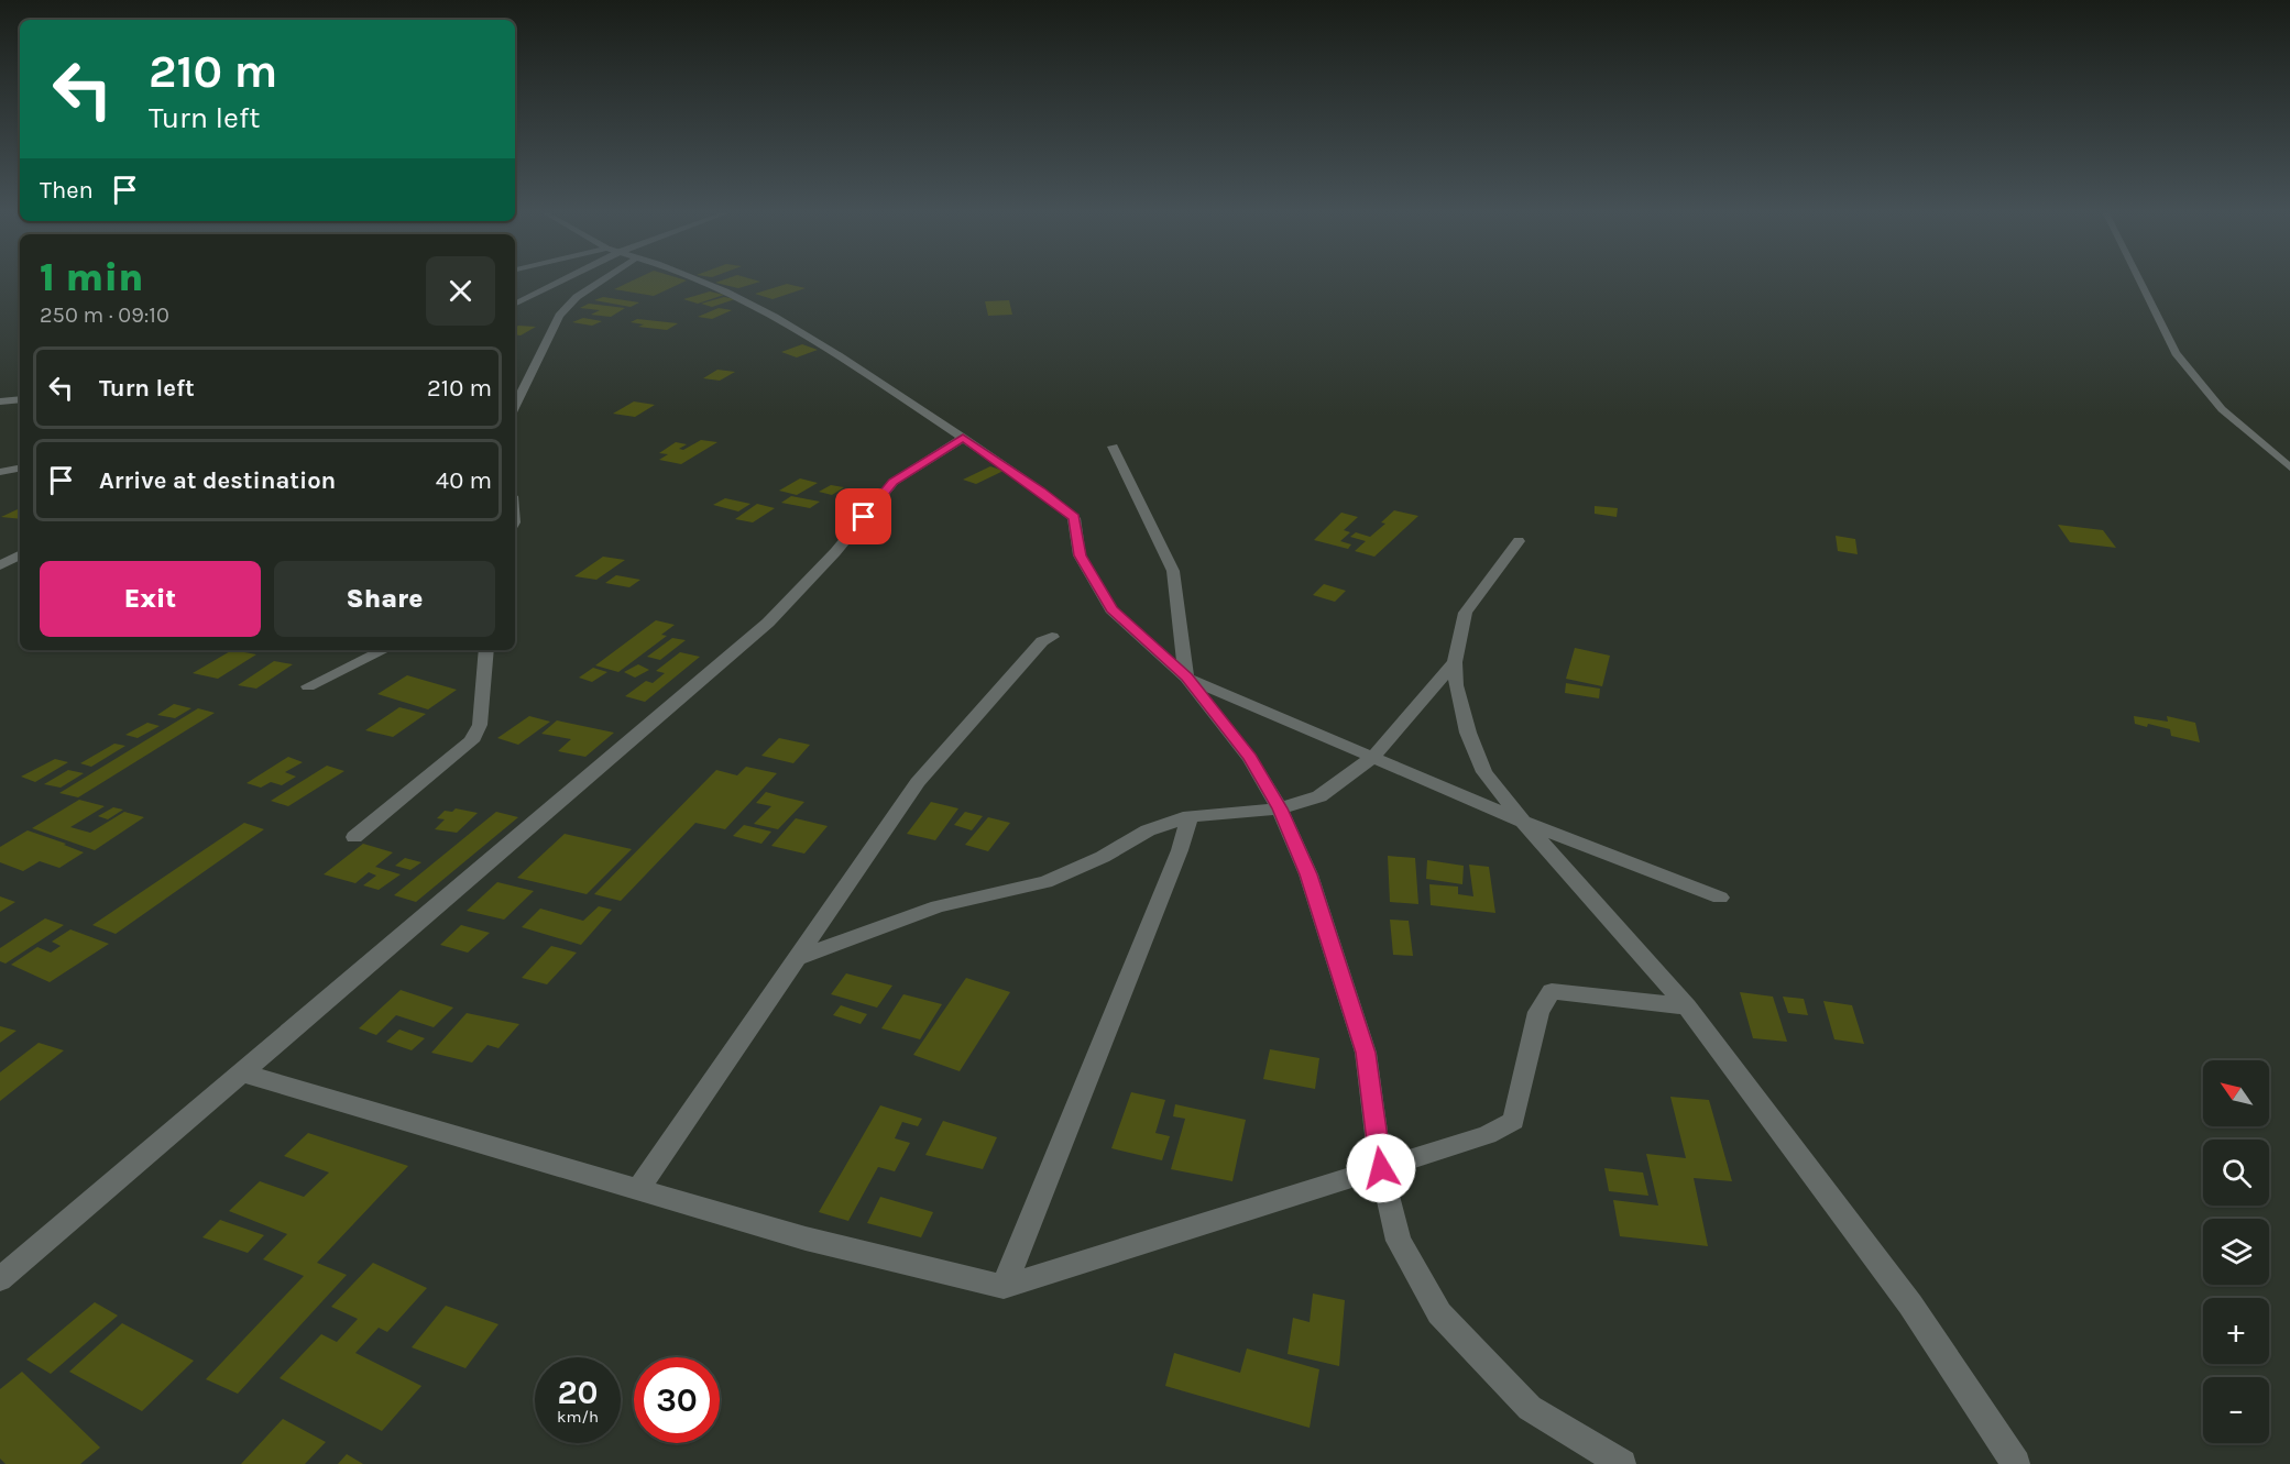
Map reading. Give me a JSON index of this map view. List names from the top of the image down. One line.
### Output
{"north":"top left","page":{"turn":["210 m","Turn left"],"then":"Then","heading":["1 min","250 m · 09:10"],"list":[{"name":"Turn left","value":"210 m"},{"name":"Arrive at destination","value":"40 m"}],"buttons":["Exit","Share"],"map_buttons":["+","−"],"speed":"20 km/h","limit":"30"}}
